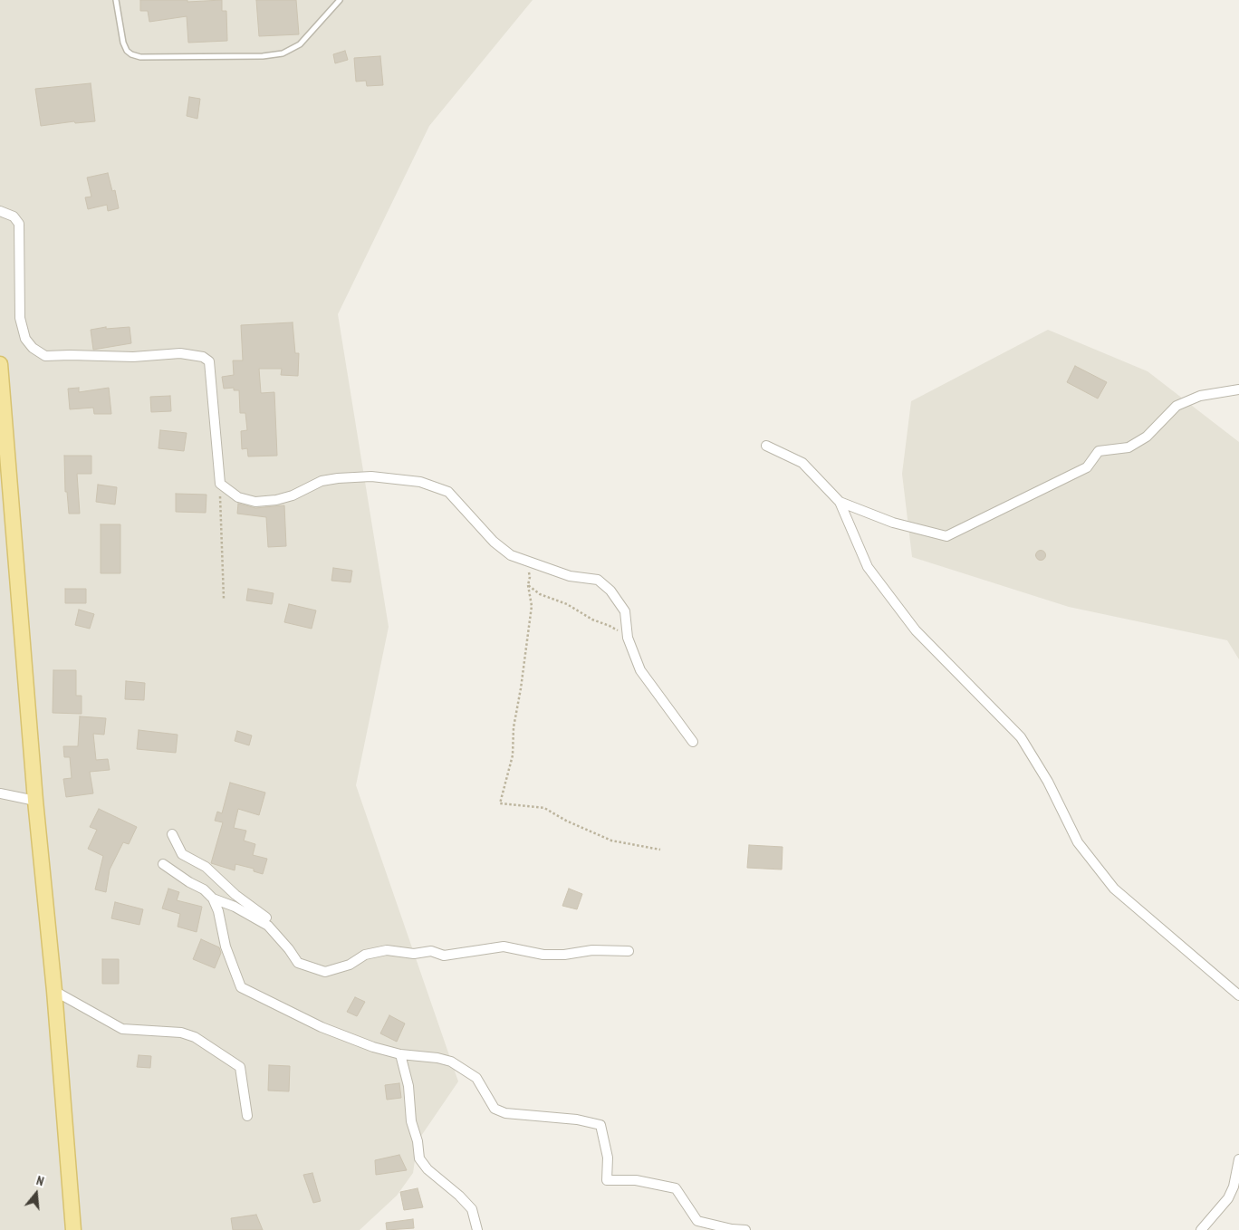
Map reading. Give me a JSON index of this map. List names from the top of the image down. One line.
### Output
{"north":"top"}
